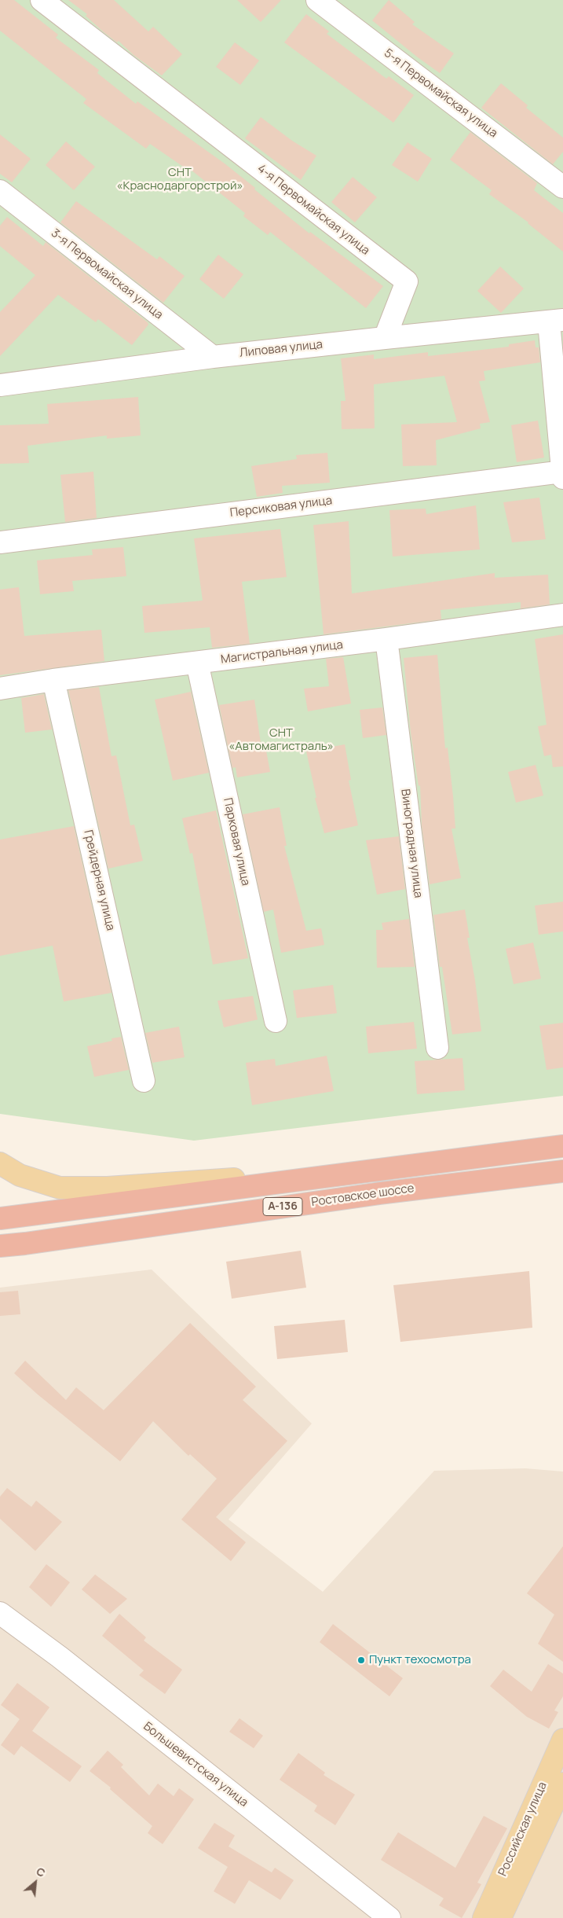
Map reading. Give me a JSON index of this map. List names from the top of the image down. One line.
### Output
{"streets":{"highway":["Ростовское шоссе","А-136"],"main road":["Российская улица"],"street":["5-я Первомайская улица","4-я Первомайская улица","3-я Первомайская улица","Липовая улица","Персиковая улица","Магистральная улица","Парковая улица","Виноградная улица","Грейдерная улица","Большевистская улица"]},"crossings":[["4-я Первомайская улица","Липовая улица"],["3-я Первомайская улица","Липовая улица"],["Магистральная улица","Парковая улица"],["Магистральная улица","Виноградная улица"],["Магистральная улица","Грейдерная улица"],["Ростовское шоссе","А-136"]],"parks":["СНТ «Краснодаргорстрой»","СНТ «Автомагистраль»"],"places":["Пункт техосмотра"],"north":"top right"}
